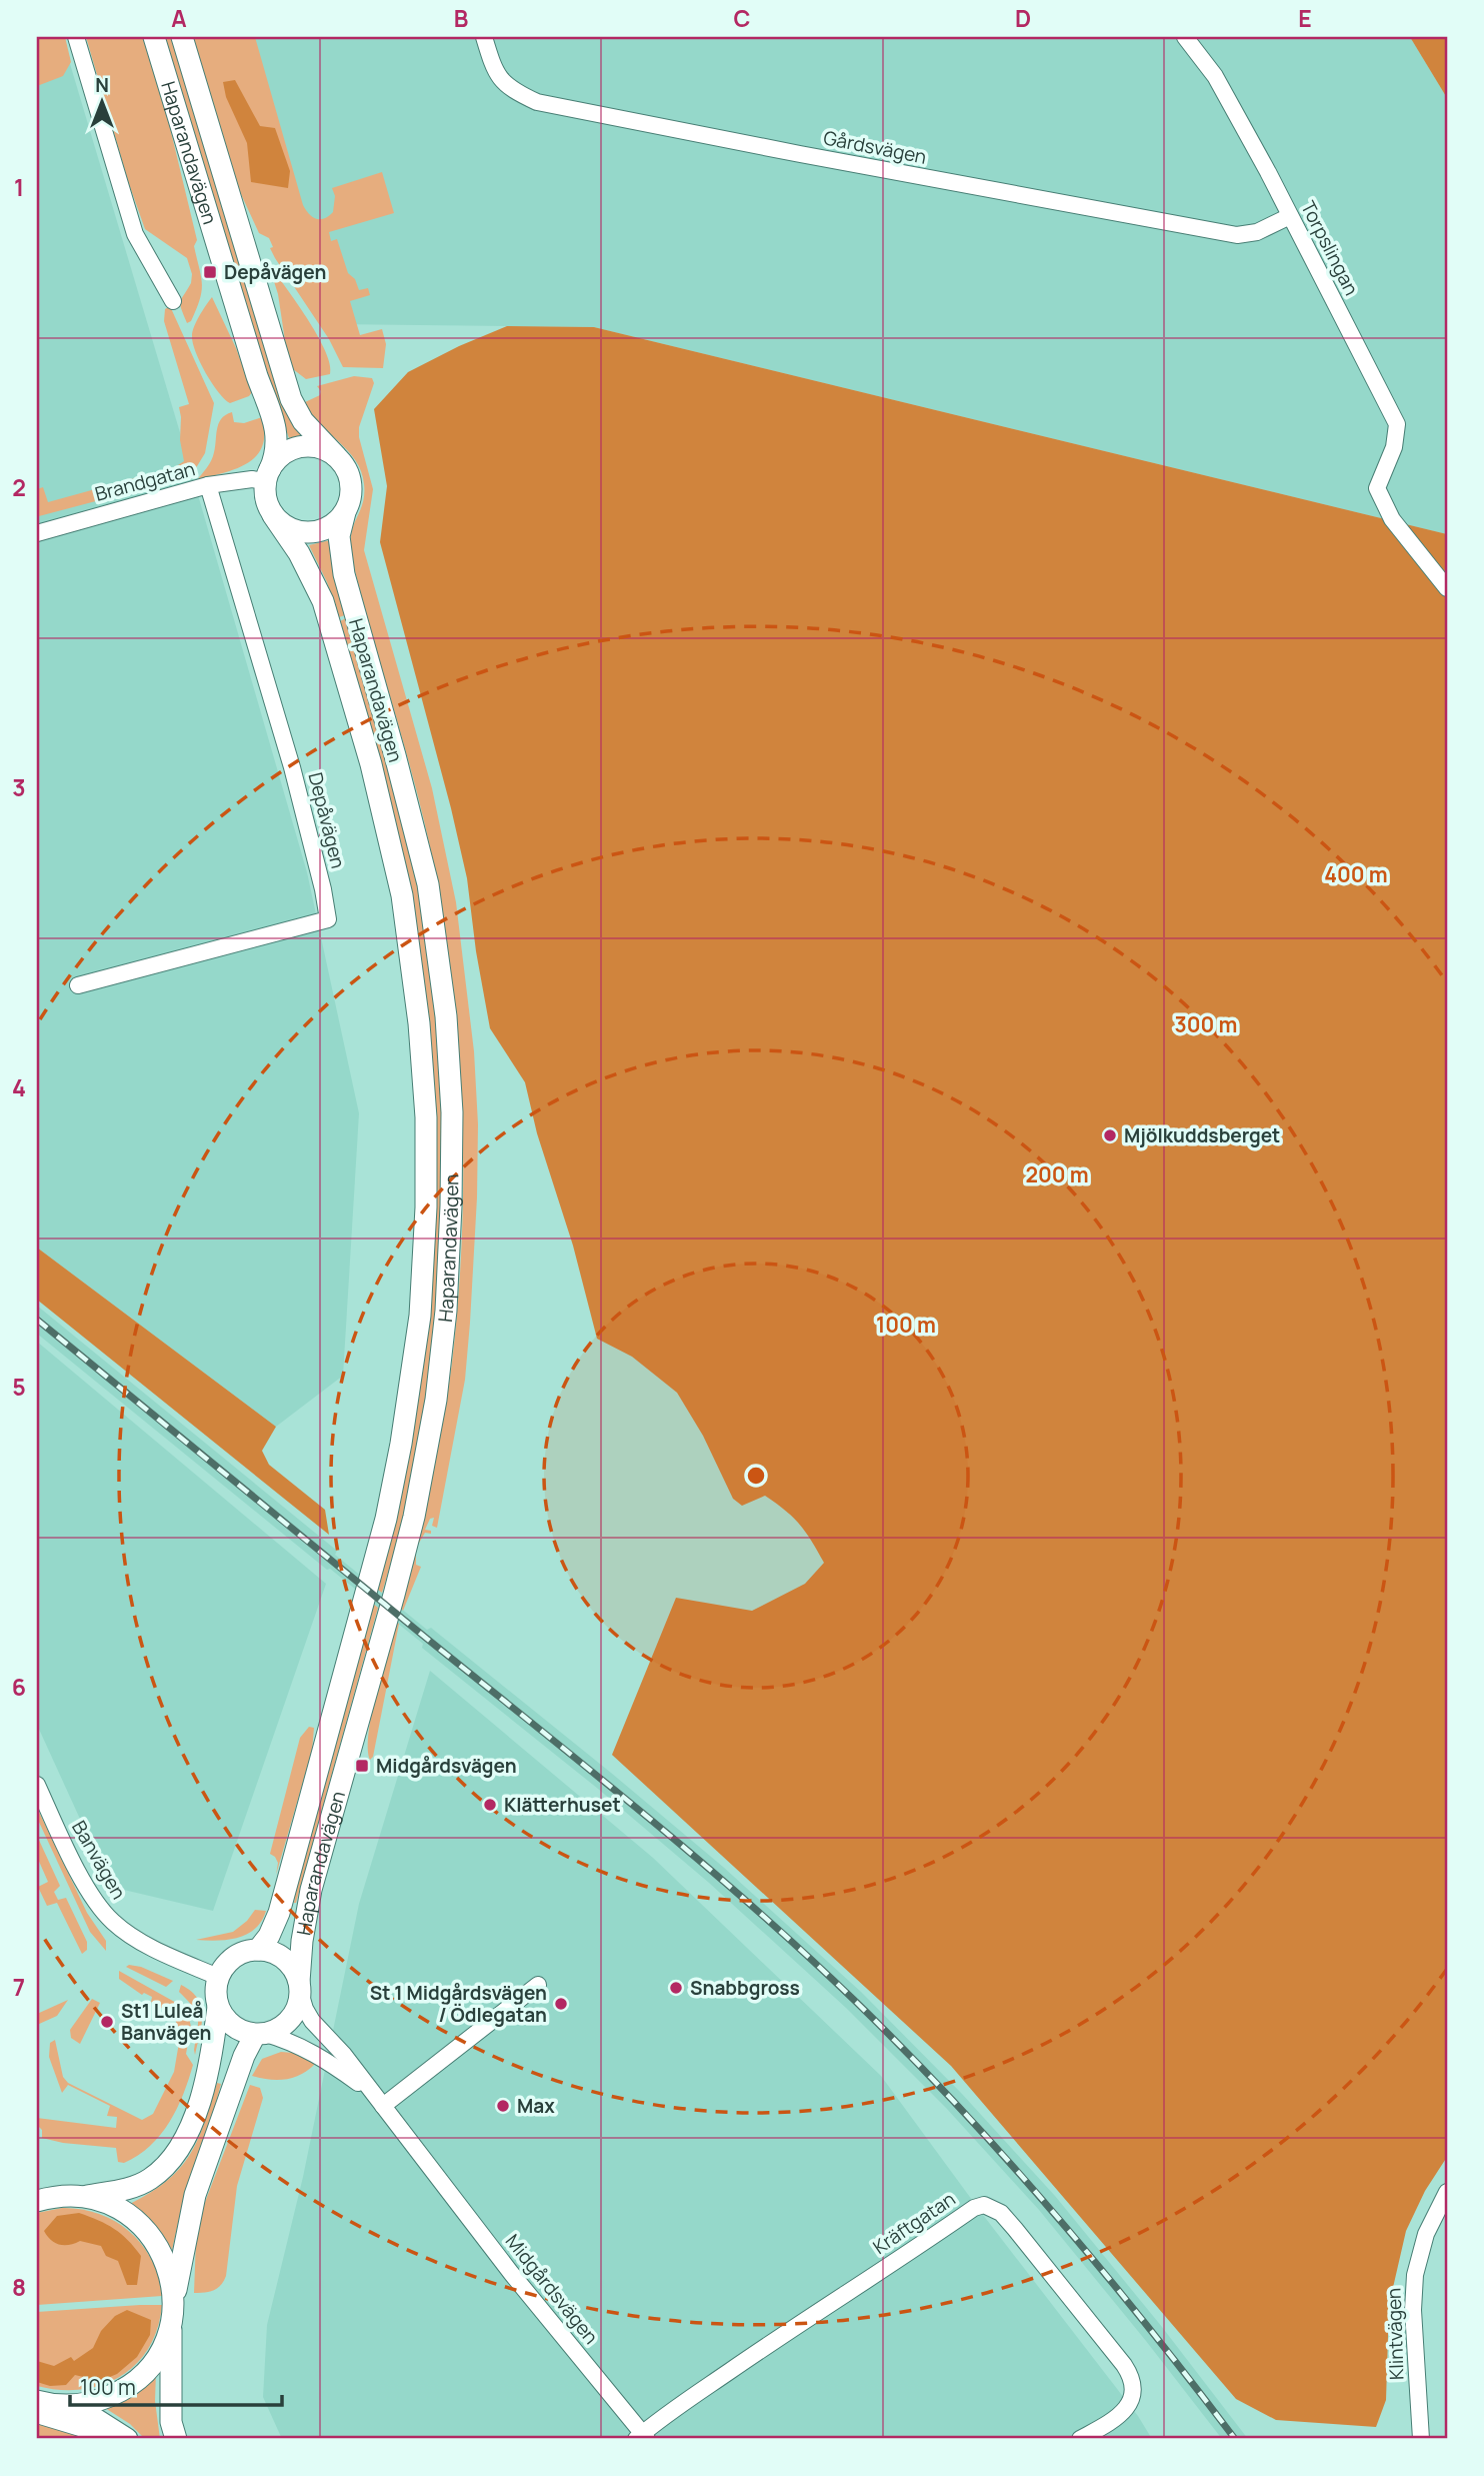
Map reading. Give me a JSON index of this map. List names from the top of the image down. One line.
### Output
{"streets":{"main road":["Haparandavägen"],"street":["Gårdsvägen","Torpslingan","Brandgatan","Depåvägen","Banvägen","Kräftgatan","Midgårdsvägen","Klintvägen"]},"crossings":[["Gårdsvägen","Torpslingan"],["Haparandavägen","Brandgatan"],["Haparandavägen","Banvägen"],["Haparandavägen","Midgårdsvägen"],["Brandgatan","Depåvägen"],["Banvägen","Midgårdsvägen"],["Kräftgatan","Midgårdsvägen"]],"places":{"transit":["Depåvägen","Midgårdsvägen"],"other":["Mjölkuddsberget","Klätterhuset","Snabbgross","St 1 Midgårdsvägen / Ödlegatan","St1 Luleå Banvägen","Max"]},"scale_bar":"100 m","north":"top","grid":{"columns":["A","B","C","D","E"],"rows":["1","2","3","4","5","6","7","8"]},"rings":["400 m","300 m","200 m","100 m"]}
